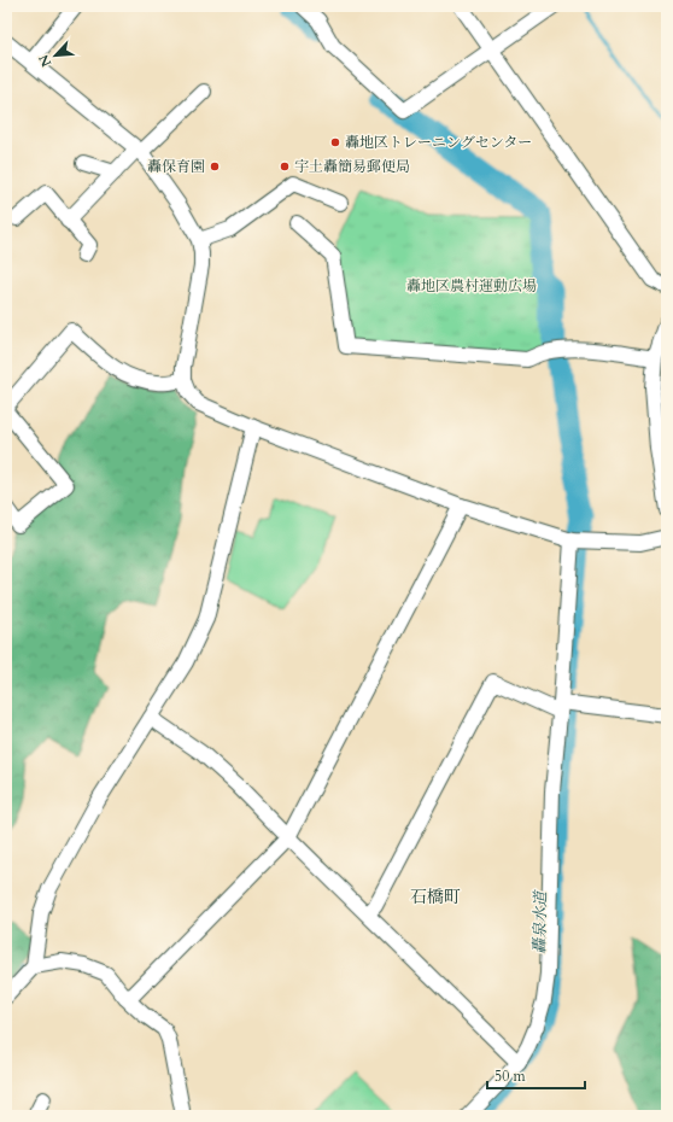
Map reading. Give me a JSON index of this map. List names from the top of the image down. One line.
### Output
{"districts":["石橋町"],"water":["轟泉水道"],"parks":["轟地区農村運動広場"],"places":["轟地区トレーニングセンター","轟保育園","宇土轟簡易郵便局"],"scale_bar":"50 m","north":"bottom left"}
